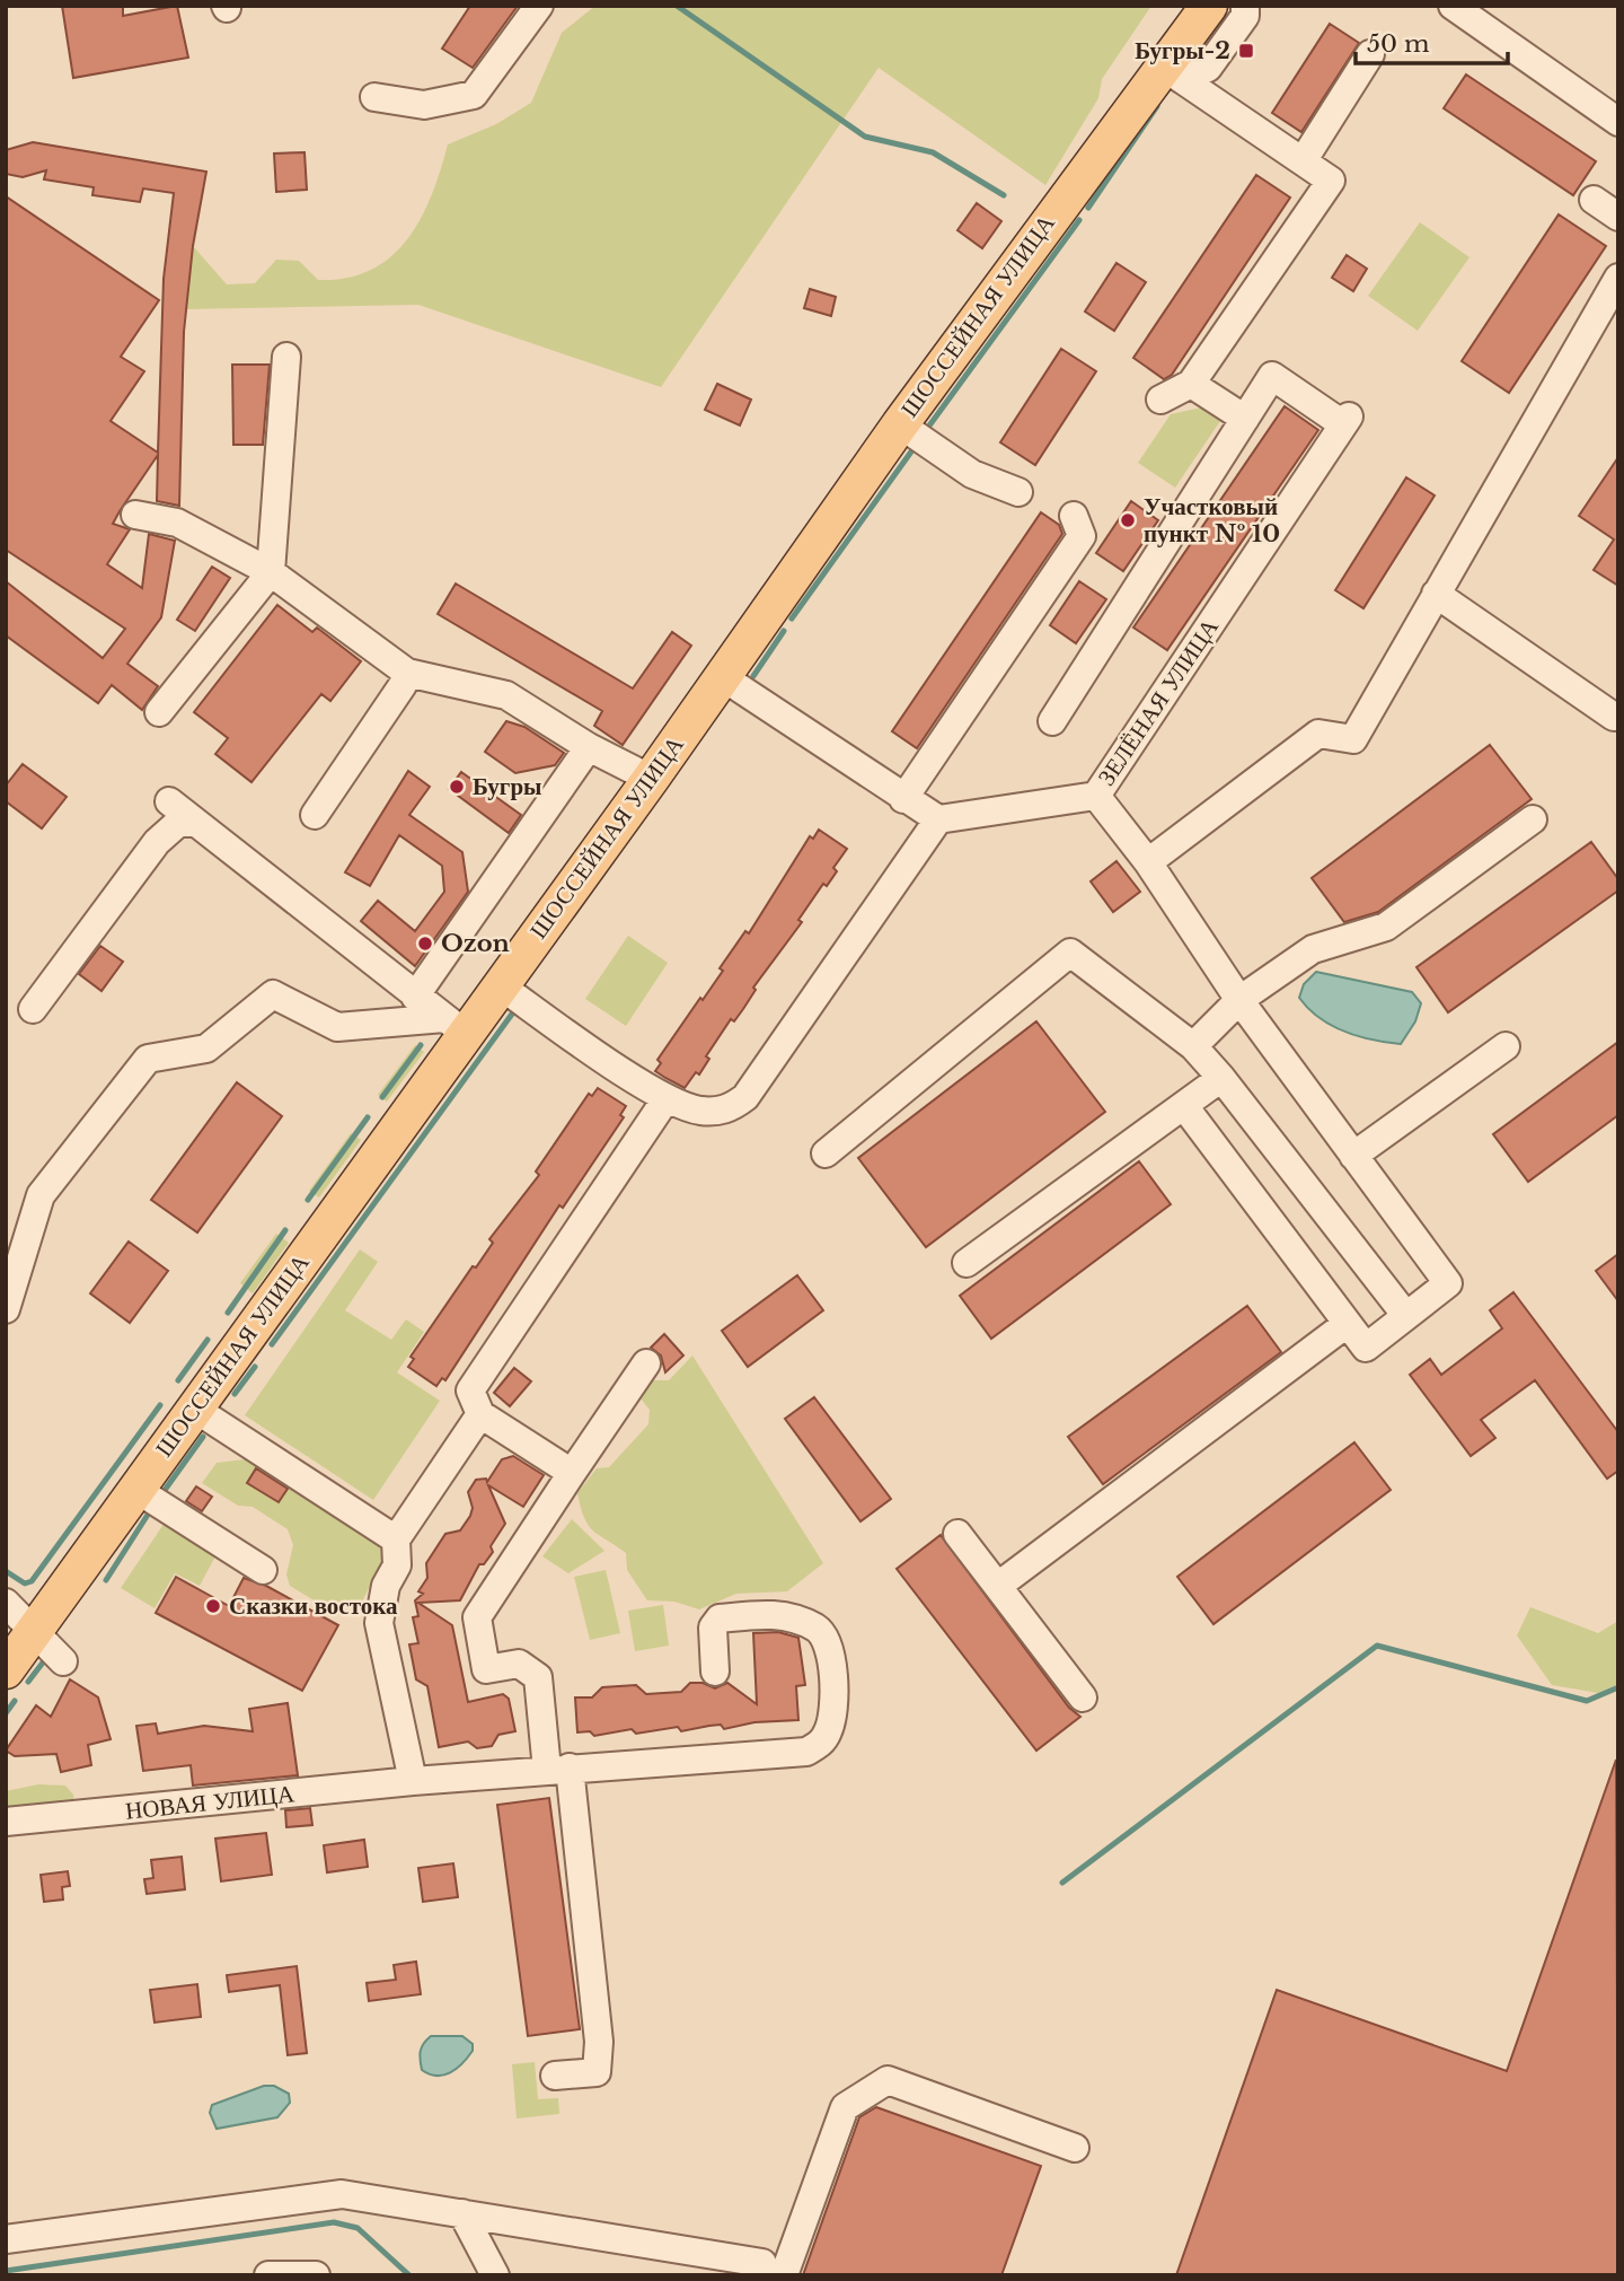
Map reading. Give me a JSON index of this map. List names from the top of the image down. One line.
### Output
{"streets":{"main road":["ШОССЕЙНАЯ УЛИЦА"],"street":["ЗЕЛЁНАЯ УЛИЦА","НОВАЯ УЛИЦА"]},"places":{"transit":["Бугры-2"],"other":["Участковый пункт № 10","Бугры","Ozon","Сказки востока"]},"scale_bar":"50 m"}
